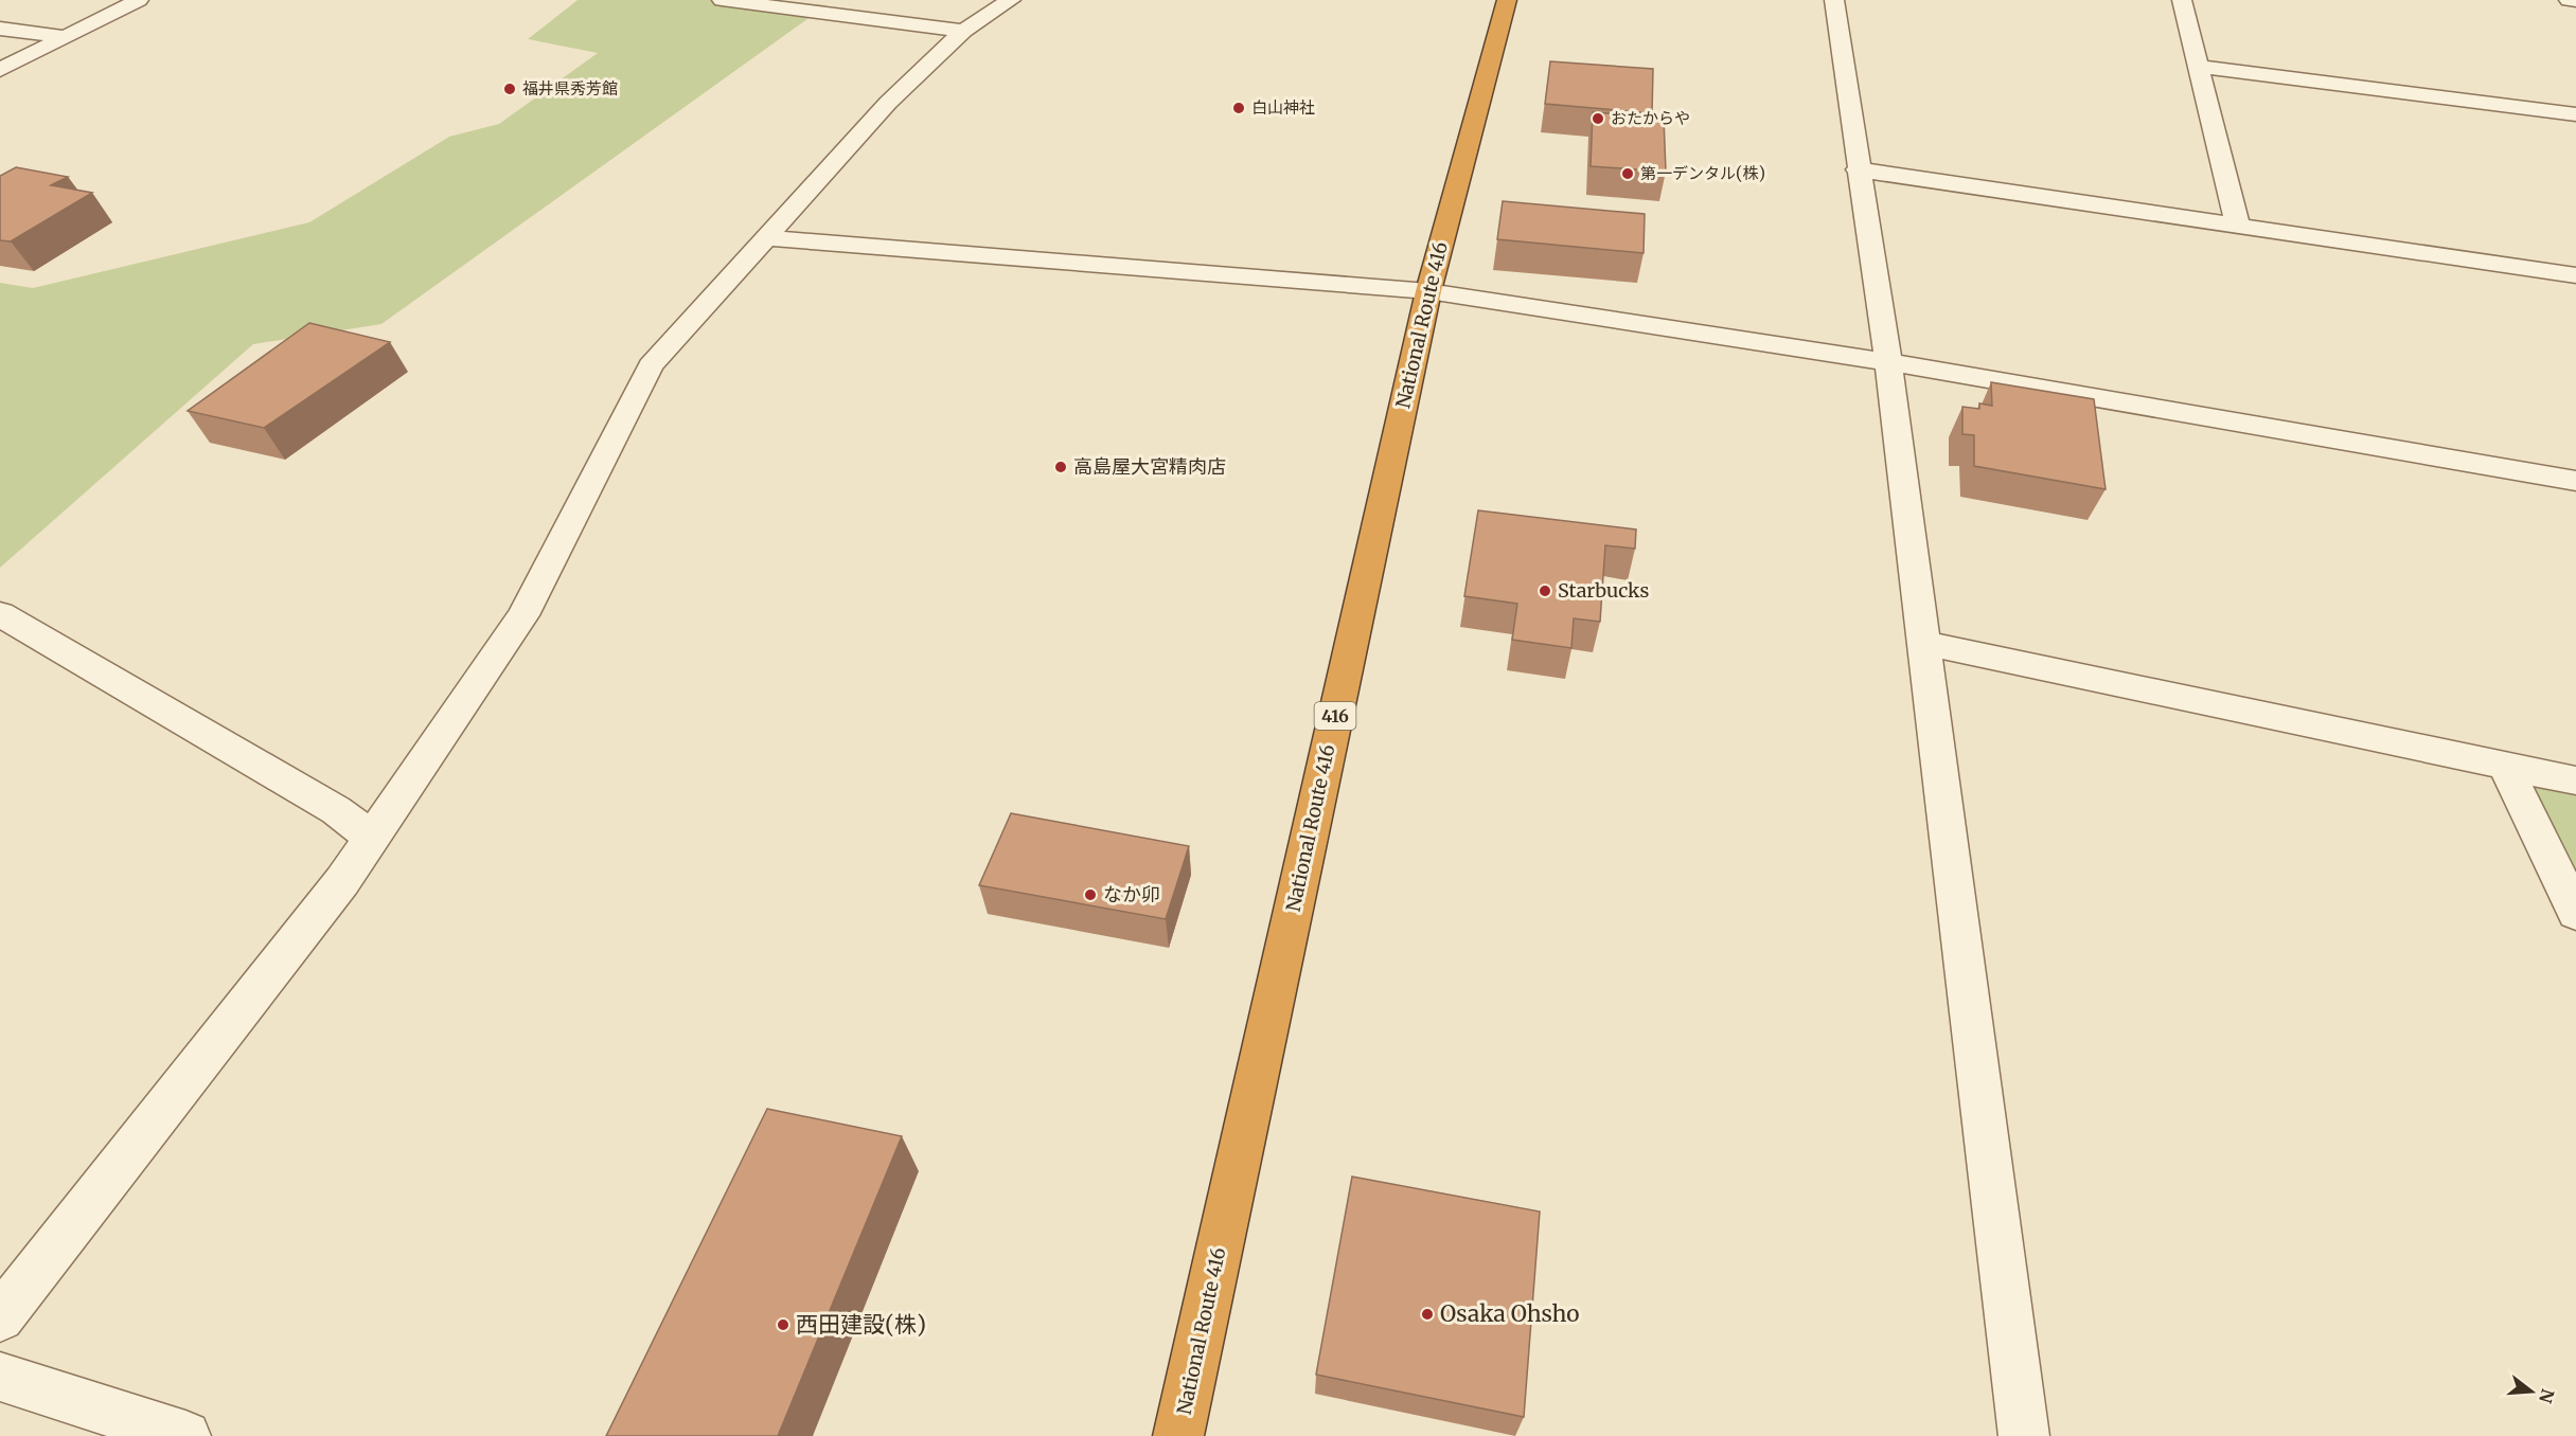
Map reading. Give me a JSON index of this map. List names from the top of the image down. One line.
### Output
{"streets":{"highway":["National Route 416","416"]},"places":["福井県秀芳館","白山神社","おたからや","第一デンタル(株)","高島屋大宮精肉店","Starbucks","なか卯","Osaka Ohsho","西田建設(株)"],"north":"right"}
